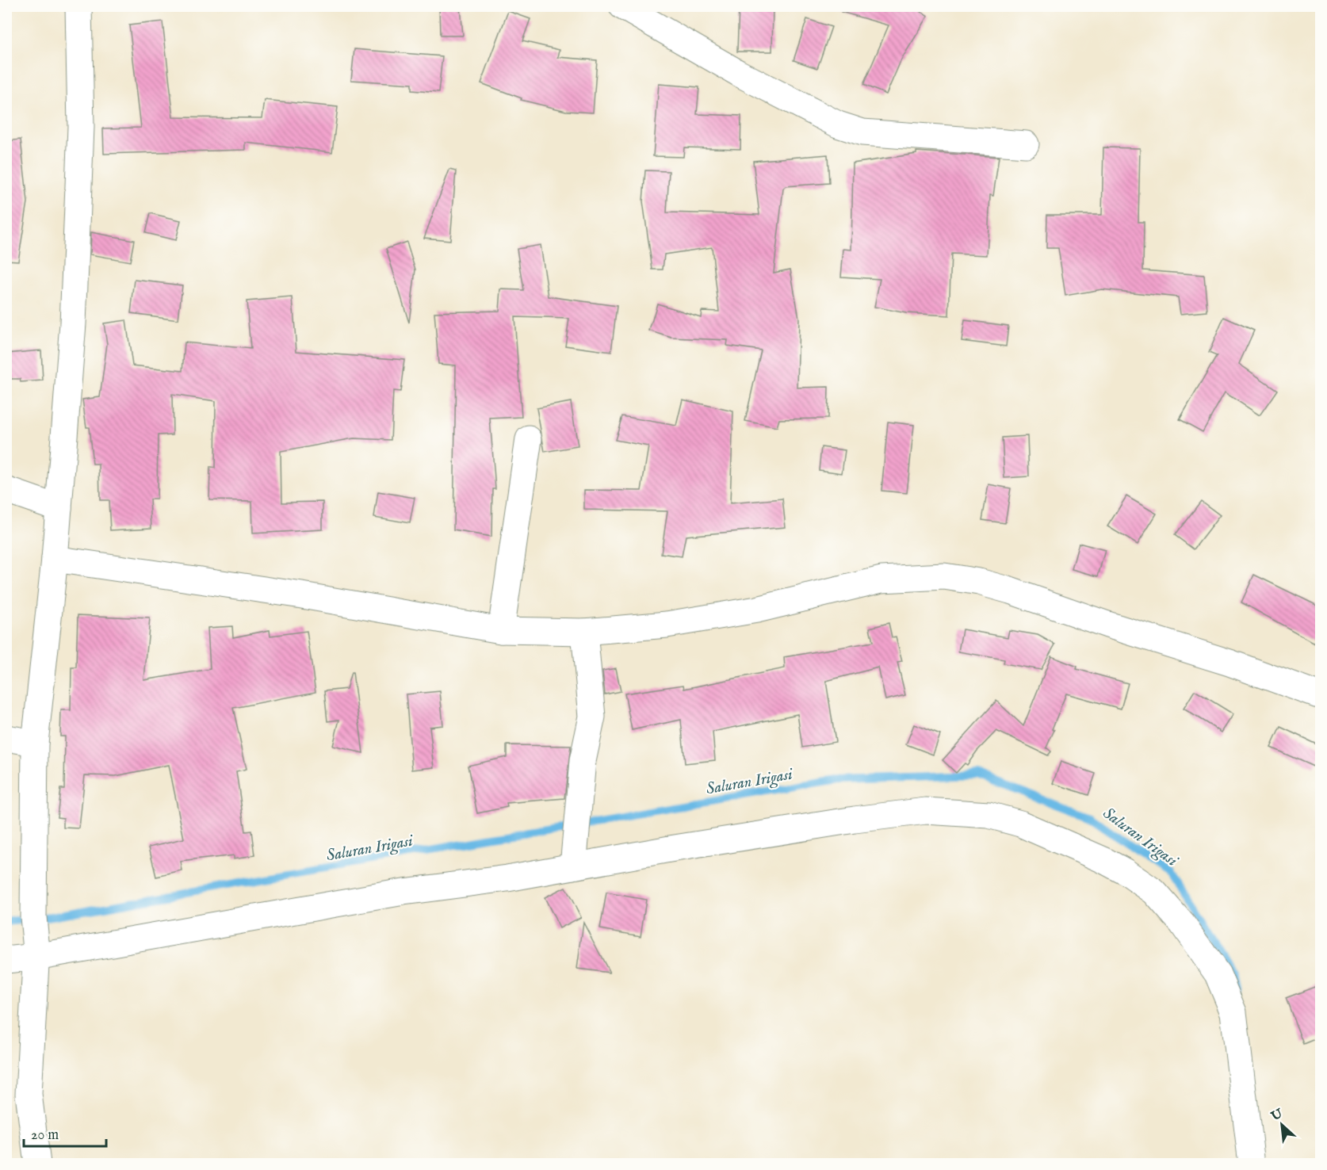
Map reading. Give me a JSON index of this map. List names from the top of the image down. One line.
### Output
{"water":["Saluran Irigasi"],"scale_bar":"20 m","north":"top left"}
